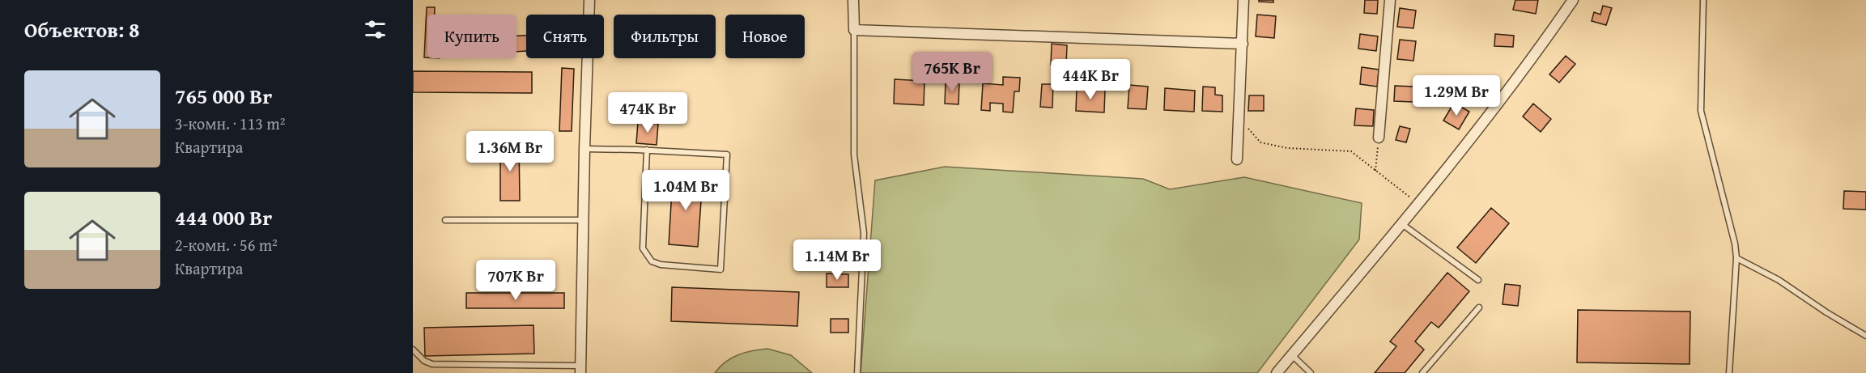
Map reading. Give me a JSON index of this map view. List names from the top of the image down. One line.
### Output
{"page":{"heading":"Объектов: 8","chip":["Купить","Снять","Фильтры","Новое"],"price":["765K Br","444K Br","1.29M Br","474K Br","1.36M Br","1.04M Br","1.14M Br","707K Br"],"list":[{"name":"765 000 Br","note":"3-комн. · 113 m² · Квартира"},{"name":"444 000 Br","note":"2-комн. · 56 m² · Квартира"}]}}
